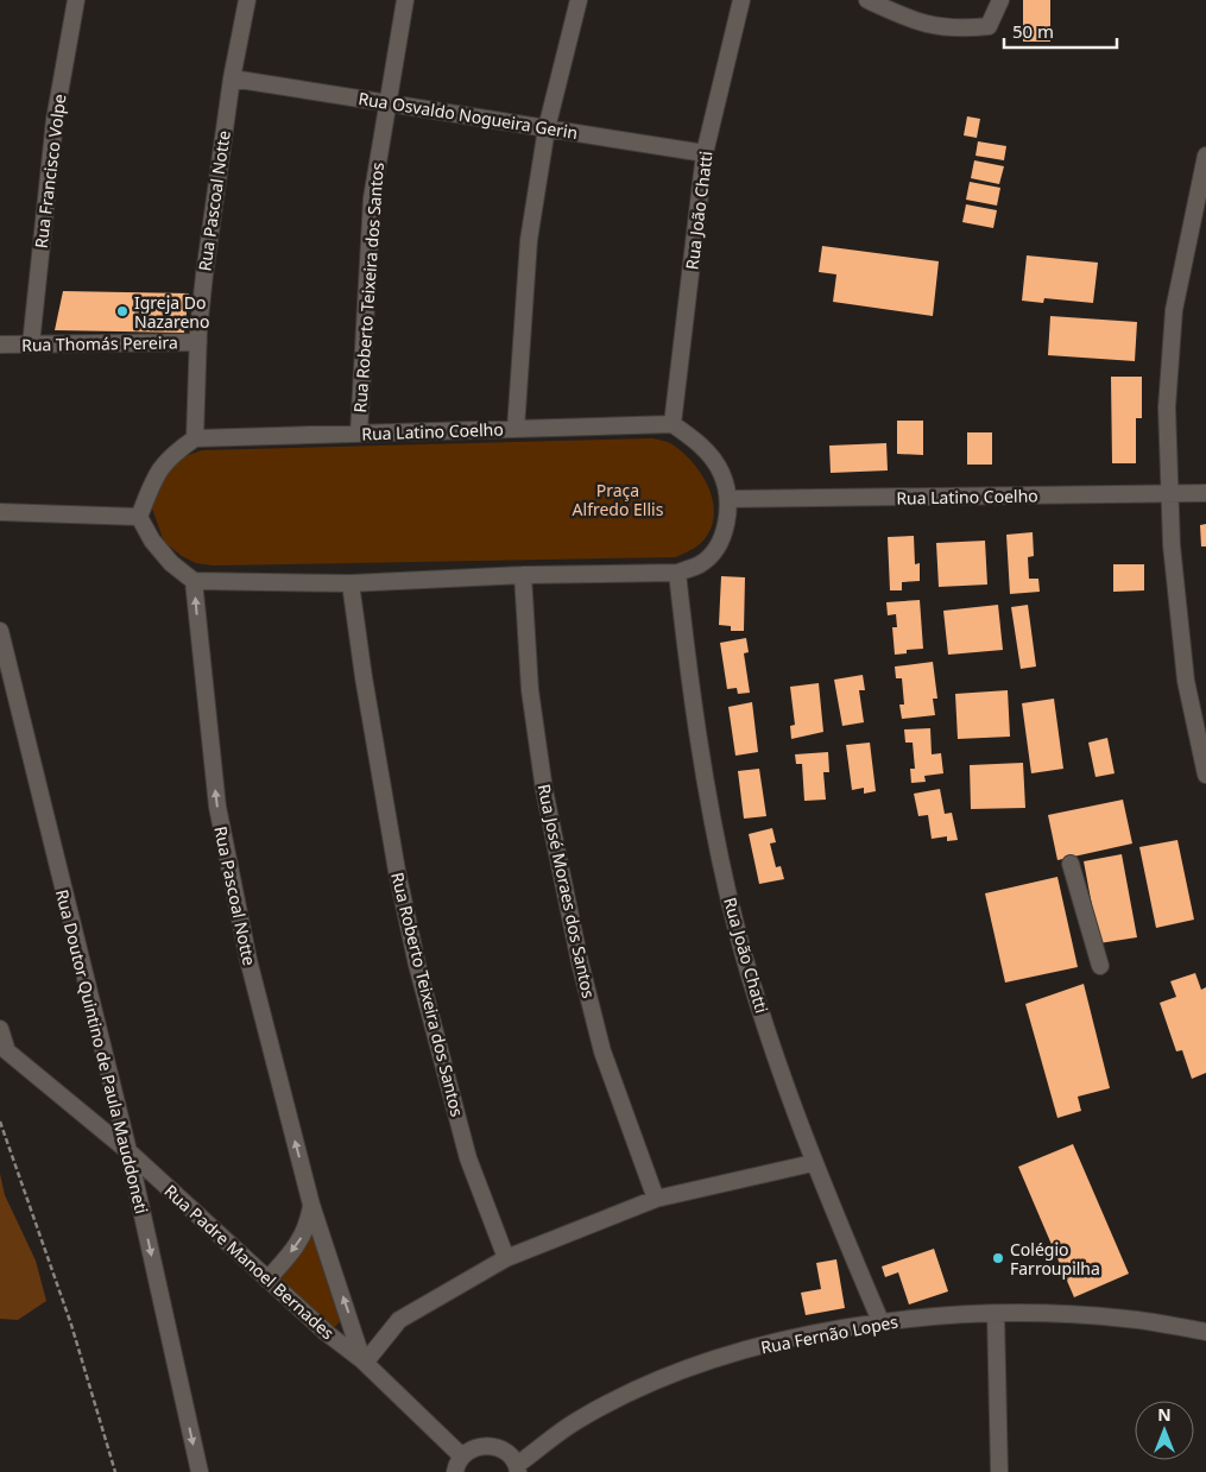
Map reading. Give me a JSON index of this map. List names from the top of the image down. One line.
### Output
{"streets":{"street":["Rua Osvaldo Nogueira Gerin","Rua Francisco Volpe","Rua Pascoal Notte","Rua João Chatti","Rua Roberto Teixeira dos Santos","Rua Thomás Pereira","Rua Latino Coelho","Rua José Moraes dos Santos","Rua Doutor Quintino de Paula Mauddoneti","Rua Padre Manoel Bernades","Rua Fernão Lopes"]},"crossings":[["Rua Osvaldo Nogueira Gerin","Rua Pascoal Notte"],["Rua Osvaldo Nogueira Gerin","Rua João Chatti"],["Rua Osvaldo Nogueira Gerin","Rua Roberto Teixeira dos Santos"],["Rua Francisco Volpe","Rua Thomás Pereira"],["Rua Pascoal Notte","Rua Thomás Pereira"],["Rua Pascoal Notte","Rua Latino Coelho"],["Rua Pascoal Notte","Rua Padre Manoel Bernades"],["Rua João Chatti","Rua Latino Coelho"],["Rua João Chatti","Rua Fernão Lopes"],["Rua Roberto Teixeira dos Santos","Rua Latino Coelho"],["Rua Doutor Quintino de Paula Mauddoneti","Rua Padre Manoel Bernades"]],"one_way":["Rua Pascoal Notte","Rua Doutor Quintino de Paula Mauddoneti"],"parks":["Praça Alfredo Ellis"],"places":["Igreja Do Nazareno","Colégio Farroupilha"],"scale_bar":"50 m","north":"top"}
